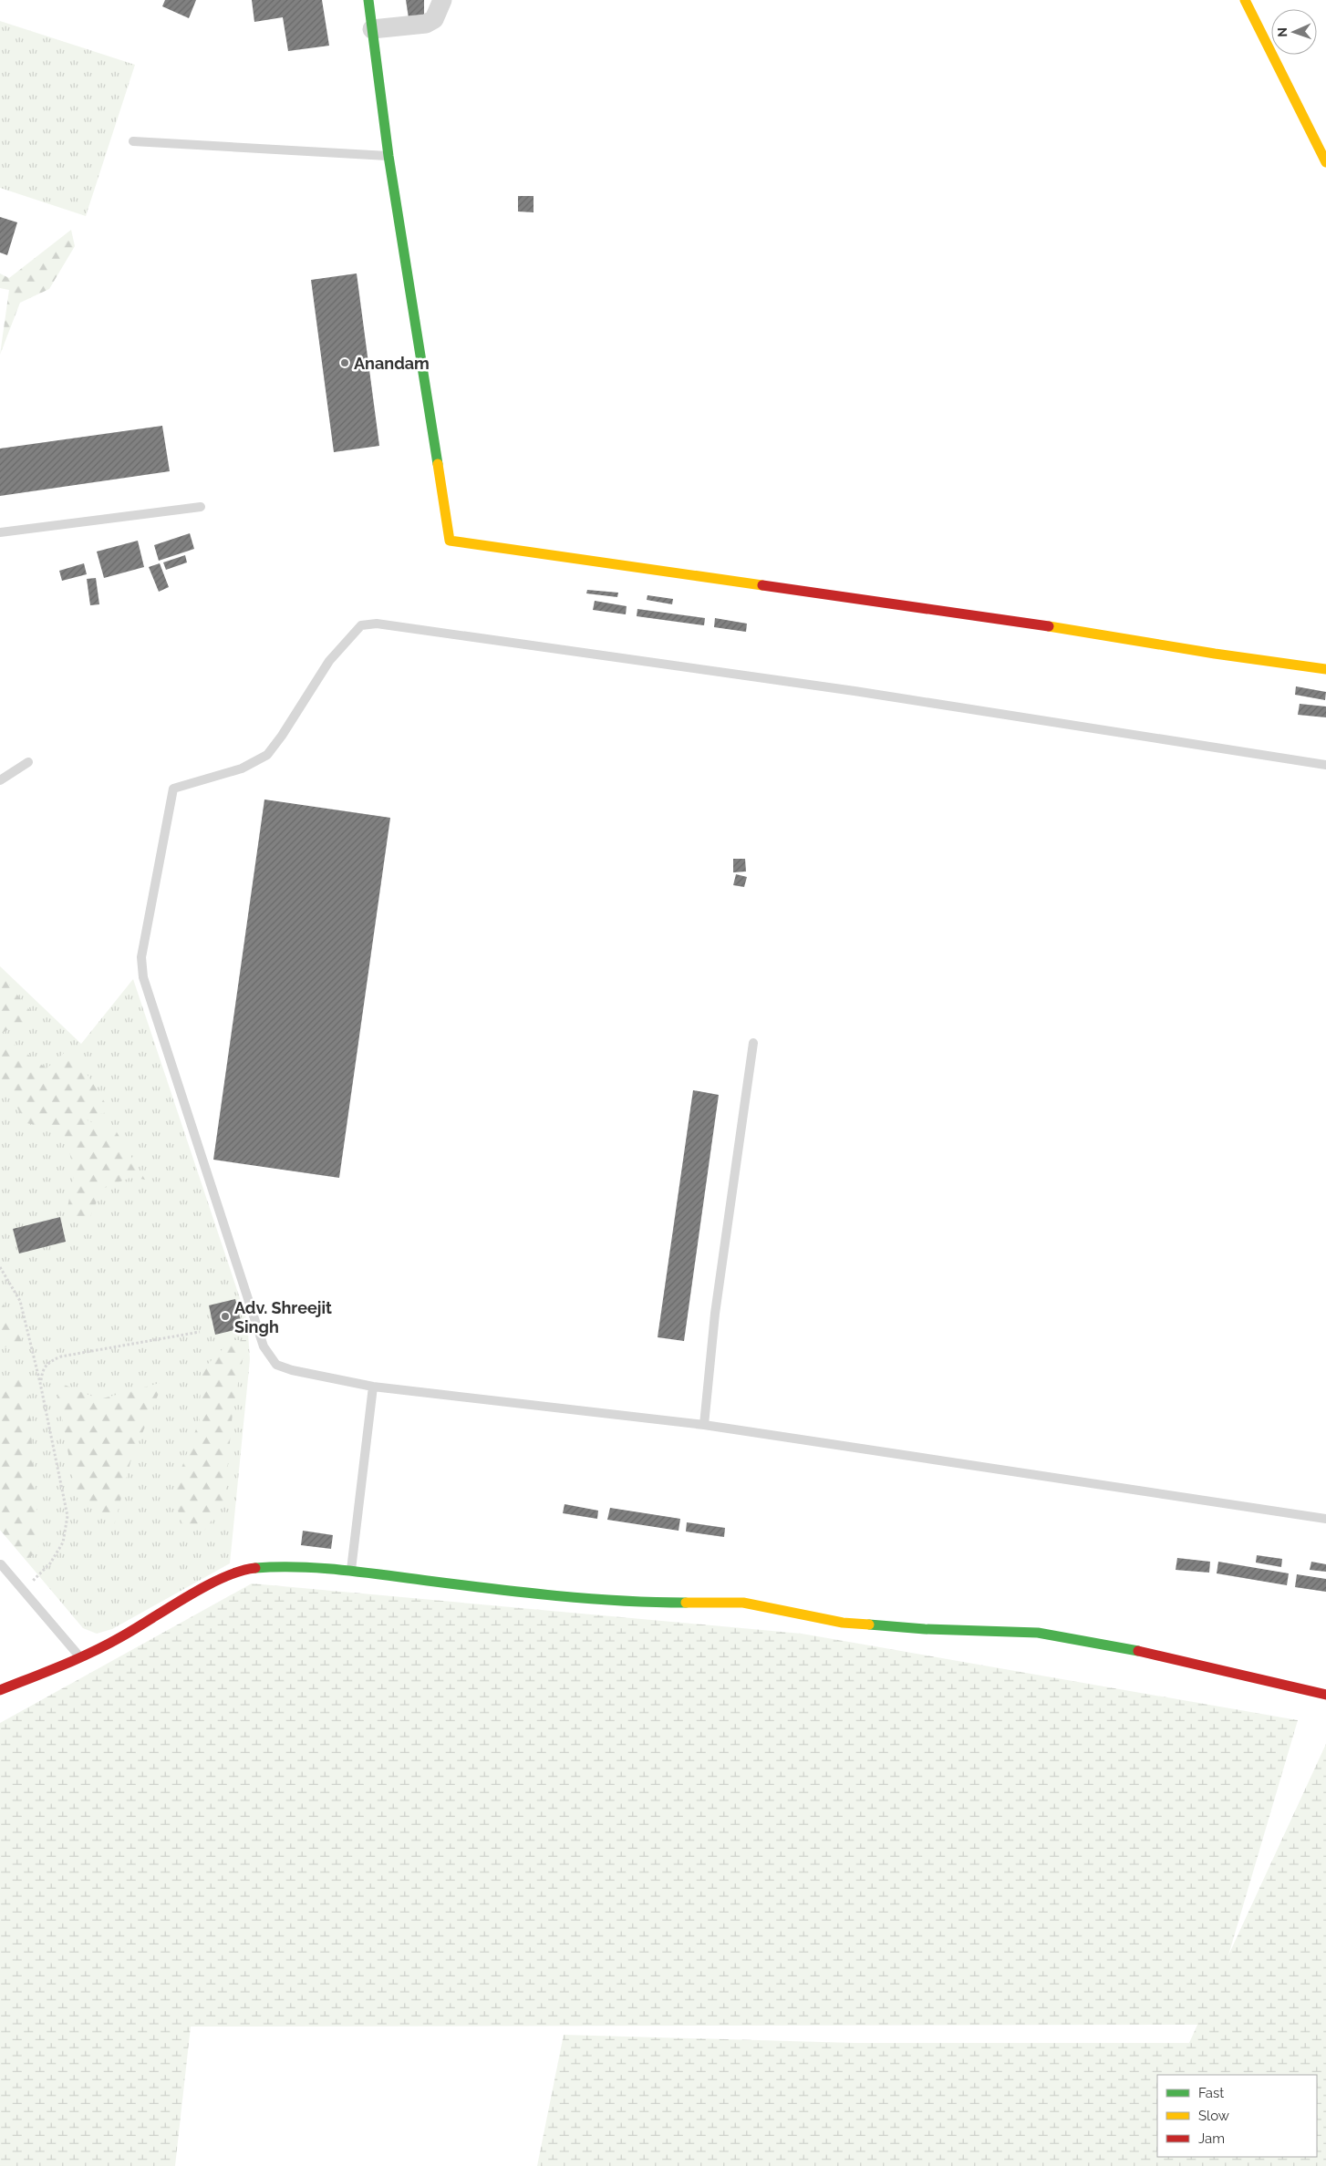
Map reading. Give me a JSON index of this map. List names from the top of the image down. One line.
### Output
{"places":["Anandam","Adv. Shreejit Singh"],"legend":["Fast","Slow","Jam"],"north":"left"}
